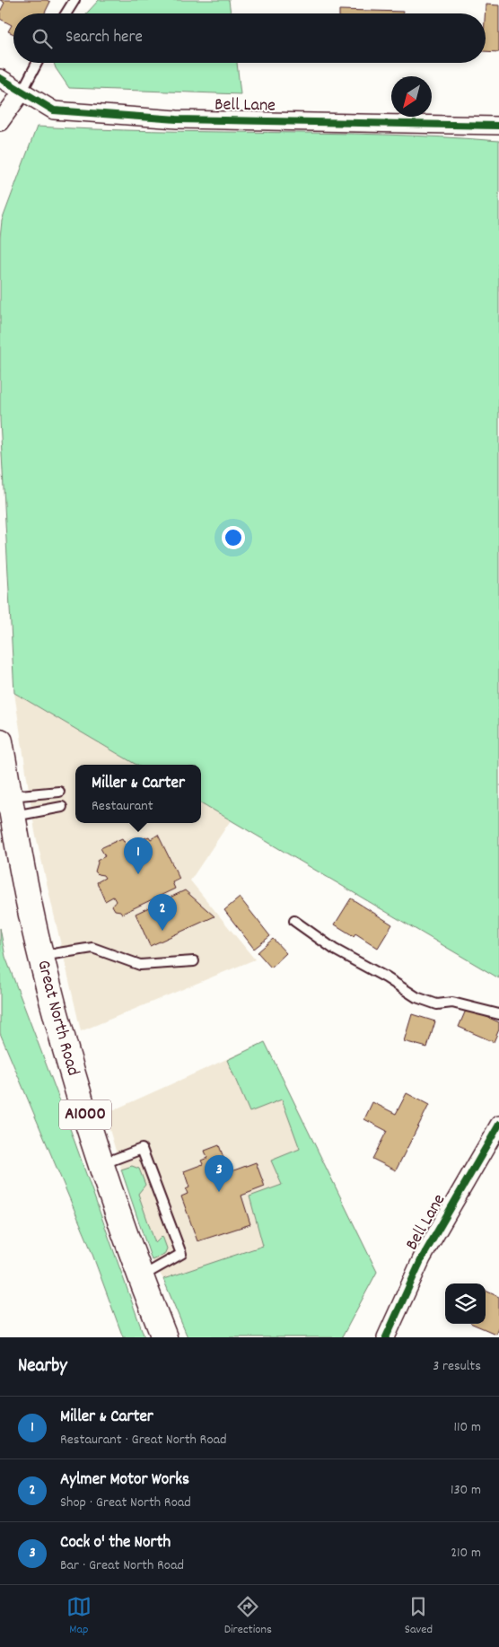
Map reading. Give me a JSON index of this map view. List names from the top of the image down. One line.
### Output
{"streets":{"main road":["Great North Road","A1000"],"street":["Bell Lane"]},"north":"bottom left","page":{"search":"Search here","popup":["Miller & Carter","Restaurant"],"pins":["1","2","3"],"heading":["Nearby","3 results"],"list":[{"mark":"1","name":"Miller & Carter","note":"Restaurant · Great North Road","value":"110 m"},{"mark":"2","name":"Aylmer Motor Works","note":"Shop · Great North Road","value":"130 m"},{"mark":"3","name":"Cock o' the North","note":"Bar · Great North Road","value":"210 m"}],"nav":["Map","Directions","Saved"]}}
